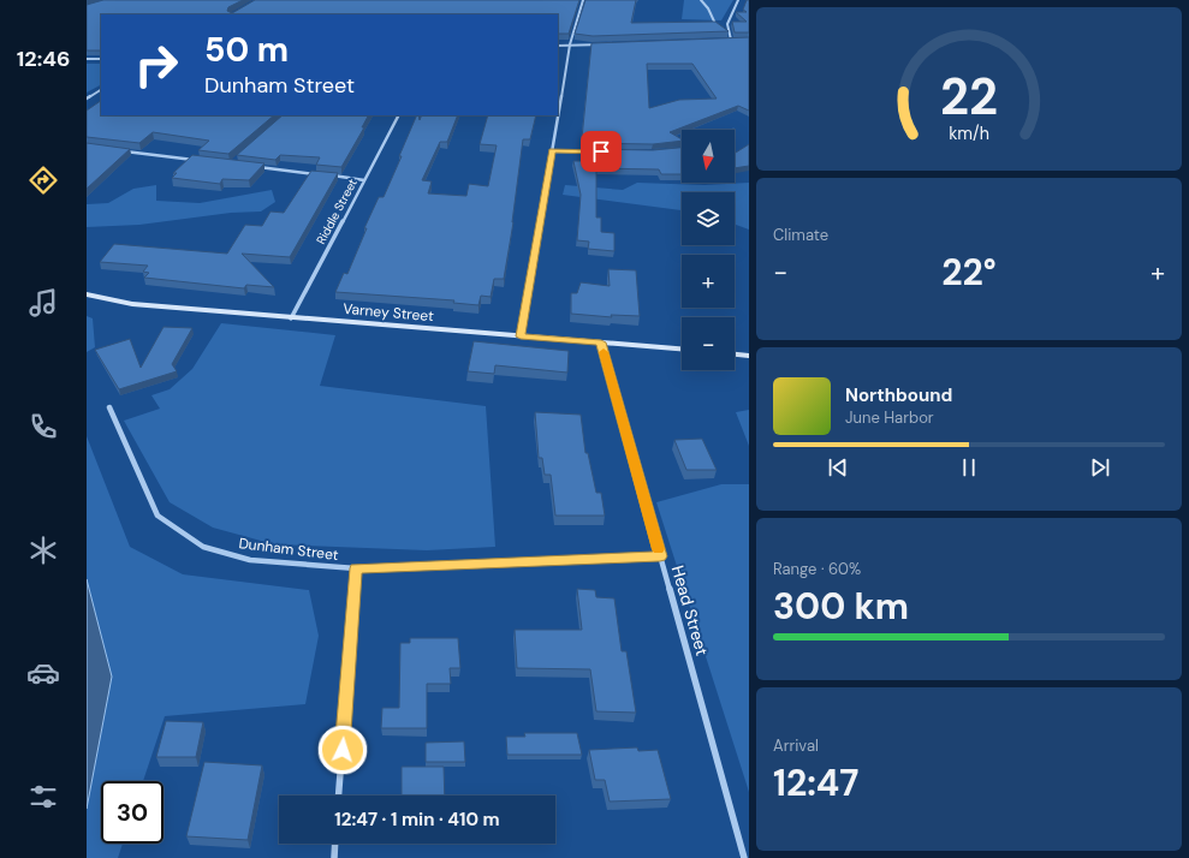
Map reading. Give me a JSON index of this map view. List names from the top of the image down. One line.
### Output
{"streets":{"main road":["Varney Street"],"street":["Riddle Street","Dunham Street","Head Street"]},"crossings":[["Riddle Street","Varney Street"],["Varney Street","Head Street"],["Dunham Street","Head Street"]],"north":"bottom","page":{"tabs":"12:46","turn":["50 m","Dunham Street"],"map_buttons":["+","−"],"tile":["Climate",["Range · 60%","300 km"],["Arrival","12:47"]],"heat":["−","22°","+"],"song":["Northbound","June Harbor"],"limit":"30","trip":"12:47 · 1 min · 410 m","gauge":["22","km/h"]}}
